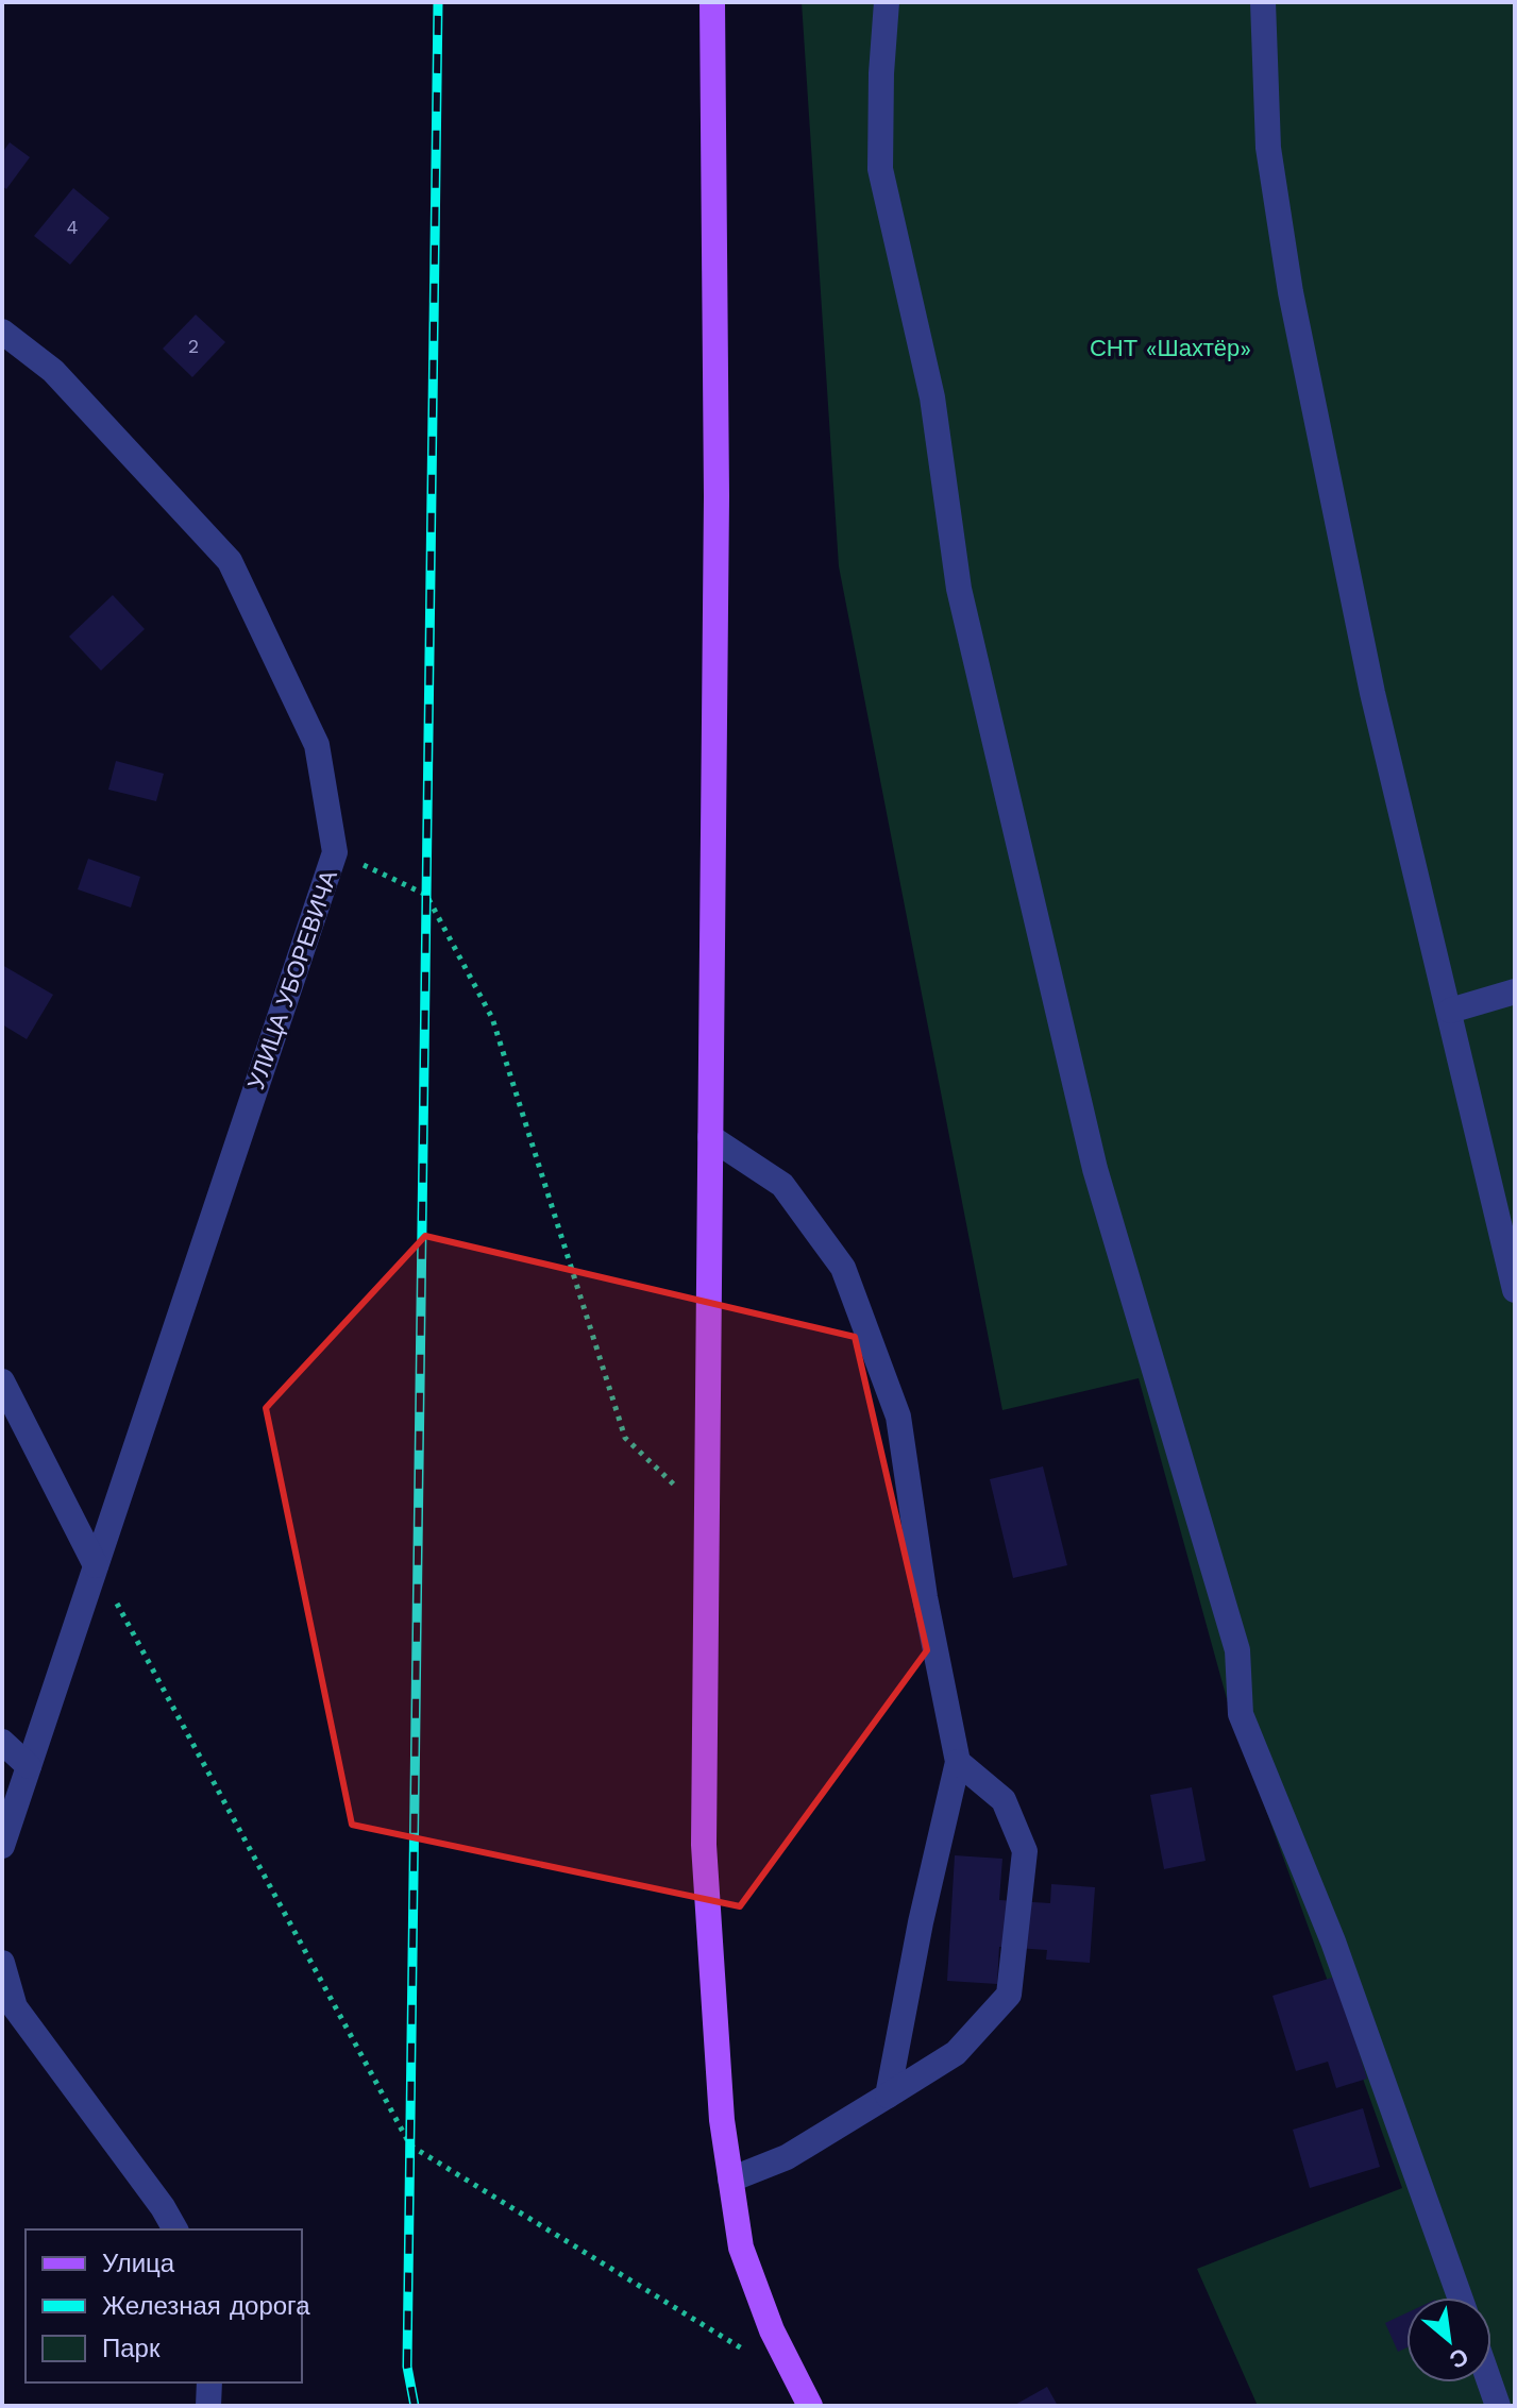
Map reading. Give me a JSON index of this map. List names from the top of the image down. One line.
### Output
{"streets":{"street":["УЛИЦА УБОРЕВИЧА"]},"parks":["СНТ «Шахтёр»"],"house_numbers":["4","2"],"legend":["Улица","Железная дорога","Парк"],"north":"bottom right"}
